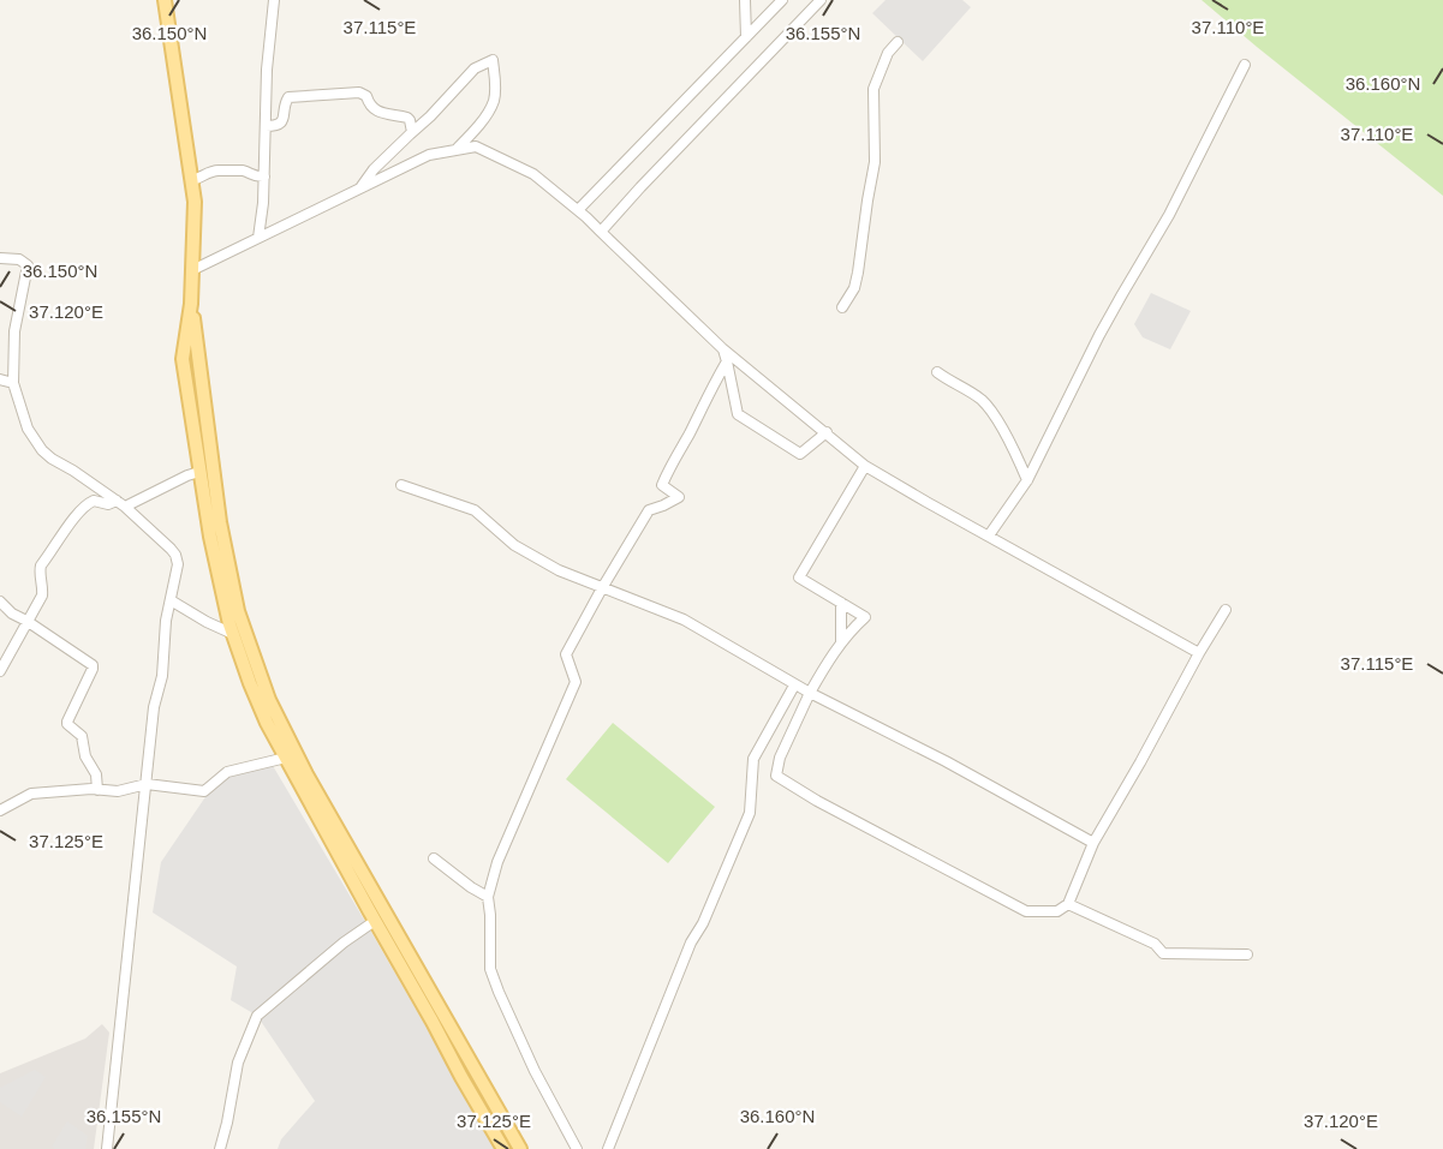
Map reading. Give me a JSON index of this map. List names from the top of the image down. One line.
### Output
{"coordinates":["37.115°E","37.110°E","36.150°N","36.155°N","36.160°N","37.120°E","37.125°E"]}
